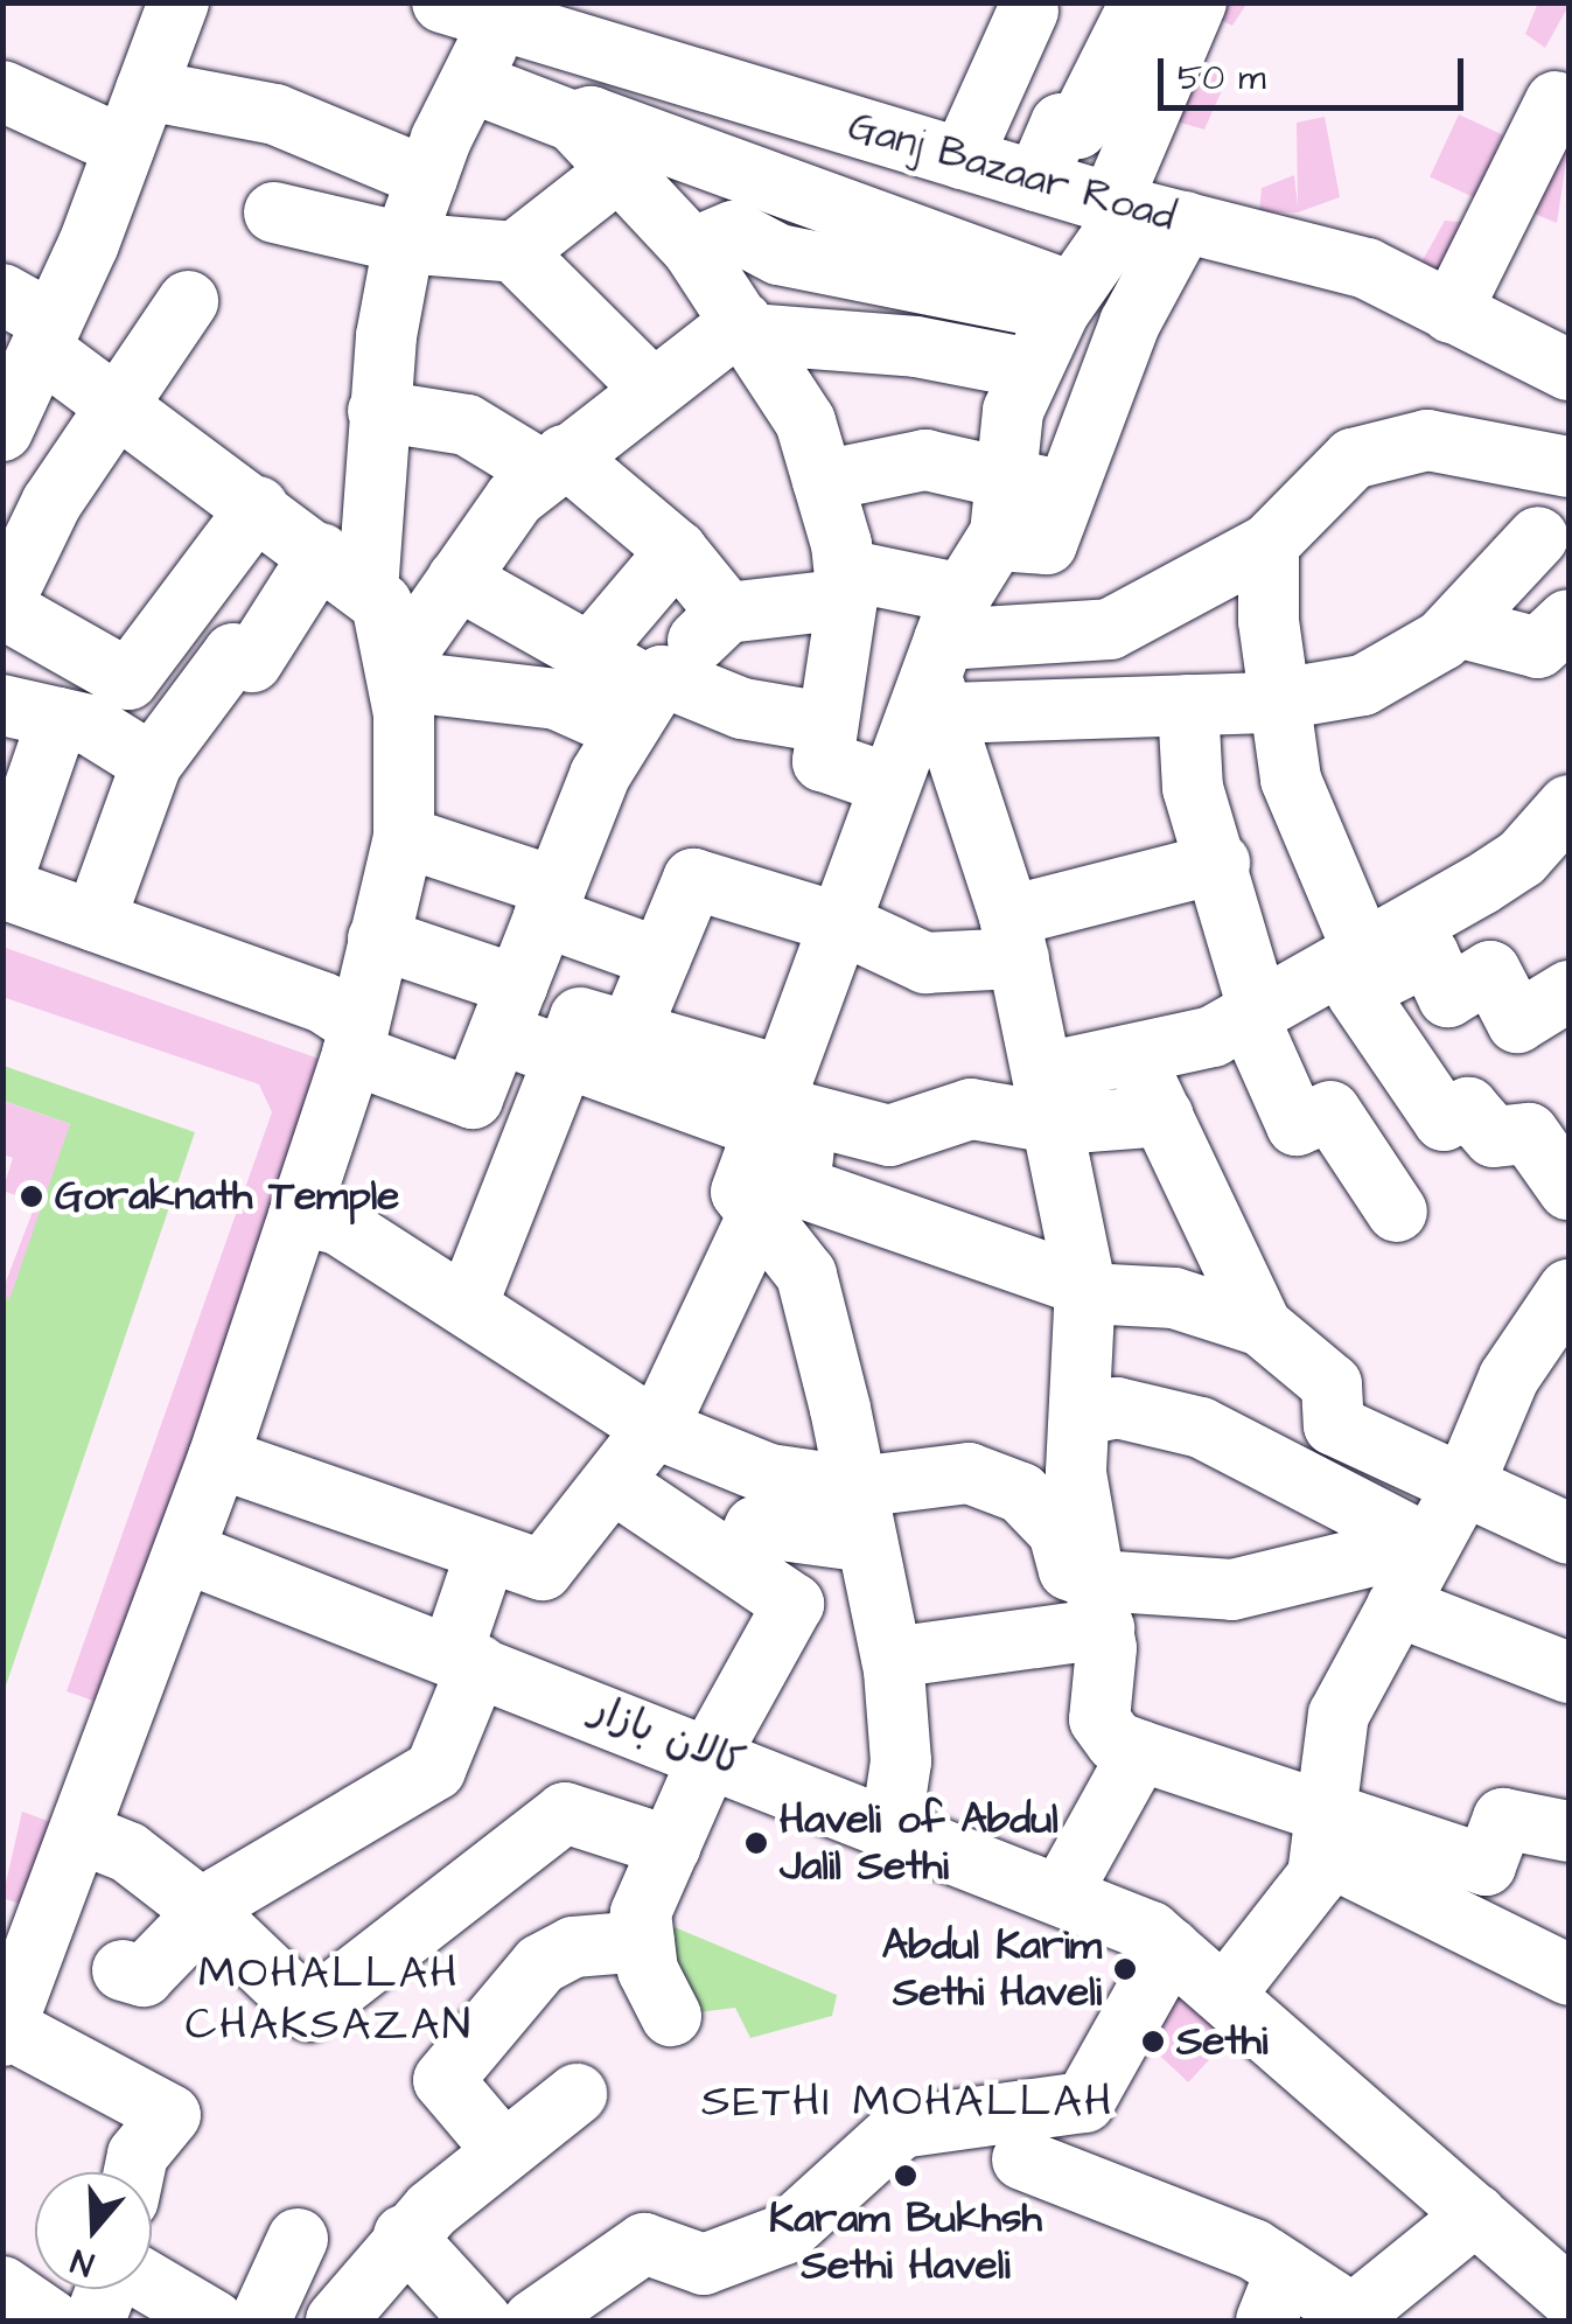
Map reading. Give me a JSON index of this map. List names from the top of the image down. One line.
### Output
{"streets":{"street":["Ganj Bazaar Road","کالان بازار"]},"districts":["MOHALLAH CHAKSAZAN","SETHI MOHALLAH"],"places":["Goraknath Temple","Haveli of Abdul Jalil Sethi","Abdul Karim Sethi Haveli","Sethi","Karam Bukhsh Sethi Haveli"],"scale_bar":"50 m","north":"bottom"}
